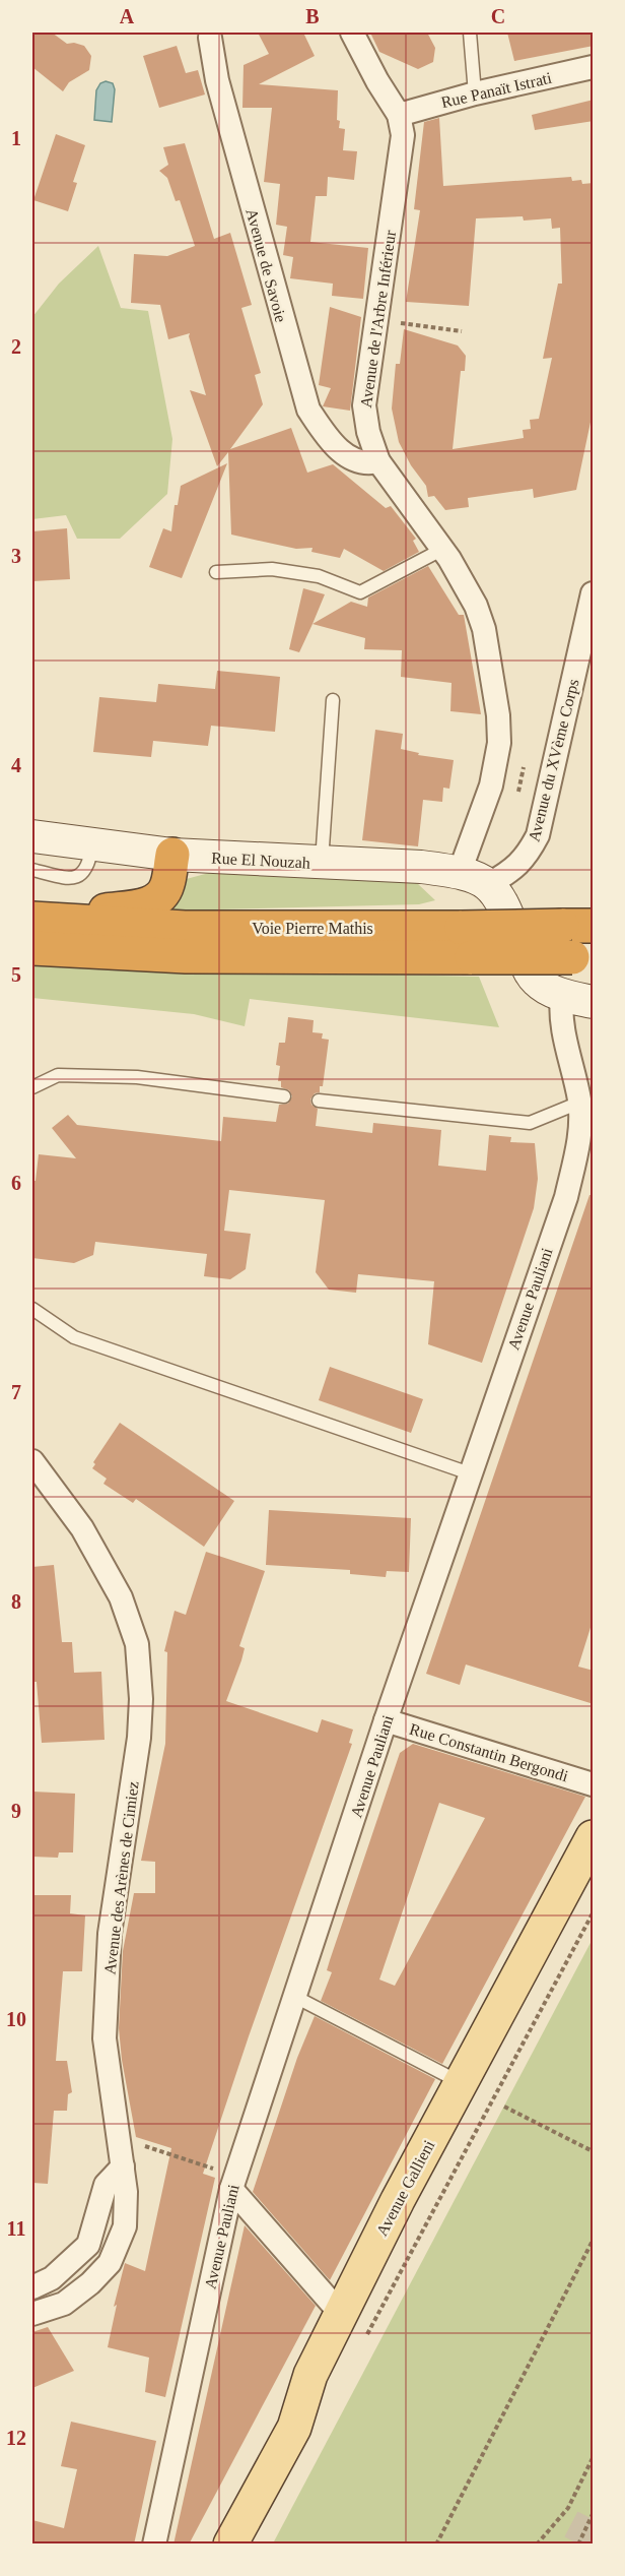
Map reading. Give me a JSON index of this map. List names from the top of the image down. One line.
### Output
{"streets":{"highway":["Voie Pierre Mathis"],"main road":["Avenue Gallieni"],"street":["Rue Panaït Istrati","Avenue de Savoie","Avenue de l'Arbre Inférieur","Avenue du XVème Corps","Rue El Nouzah","Avenue Pauliani","Rue Constantin Bergondi","Avenue des Arènes de Cimiez"]},"crossings":[["Rue Panaït Istrati","Avenue de l'Arbre Inférieur"],["Avenue de Savoie","Avenue de l'Arbre Inférieur"],["Avenue de l'Arbre Inférieur","Rue El Nouzah"],["Avenue du XVème Corps","Rue El Nouzah"],["Avenue Pauliani","Rue Constantin Bergondi"]],"grid":{"columns":["A","B","C"],"rows":["1","2","3","4","5","6","7","8","9","10","11","12"]}}
